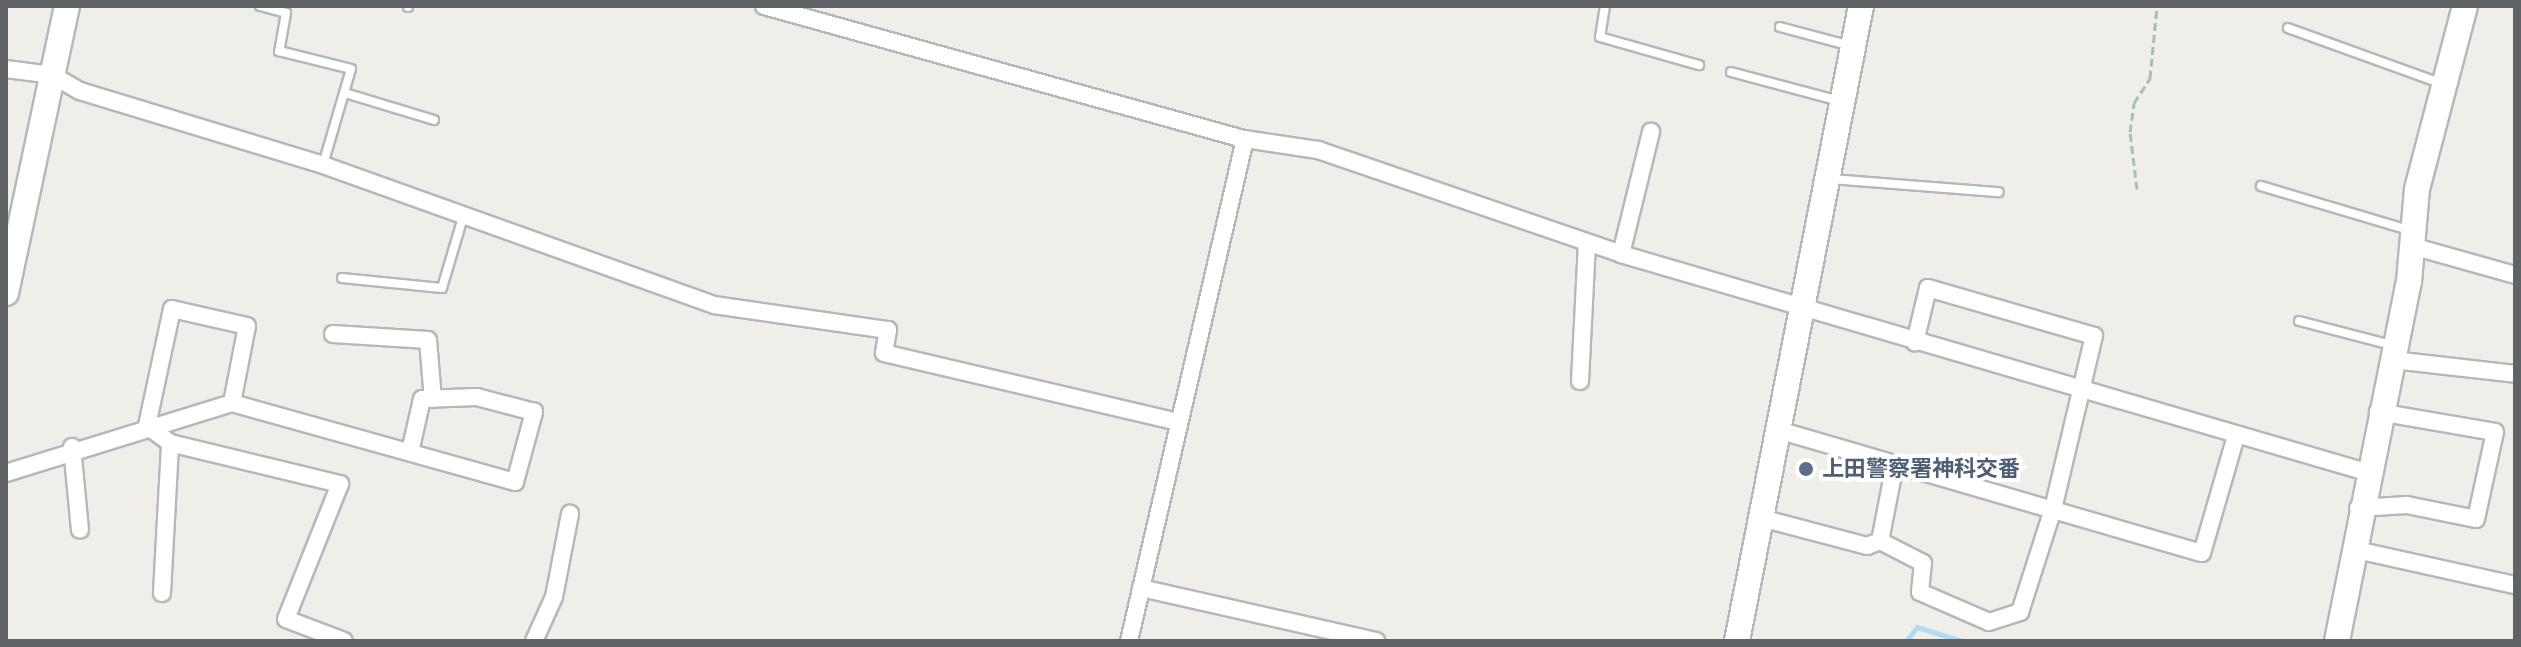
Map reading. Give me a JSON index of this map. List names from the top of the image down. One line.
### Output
{"places":["上田警察署神科交番"]}
